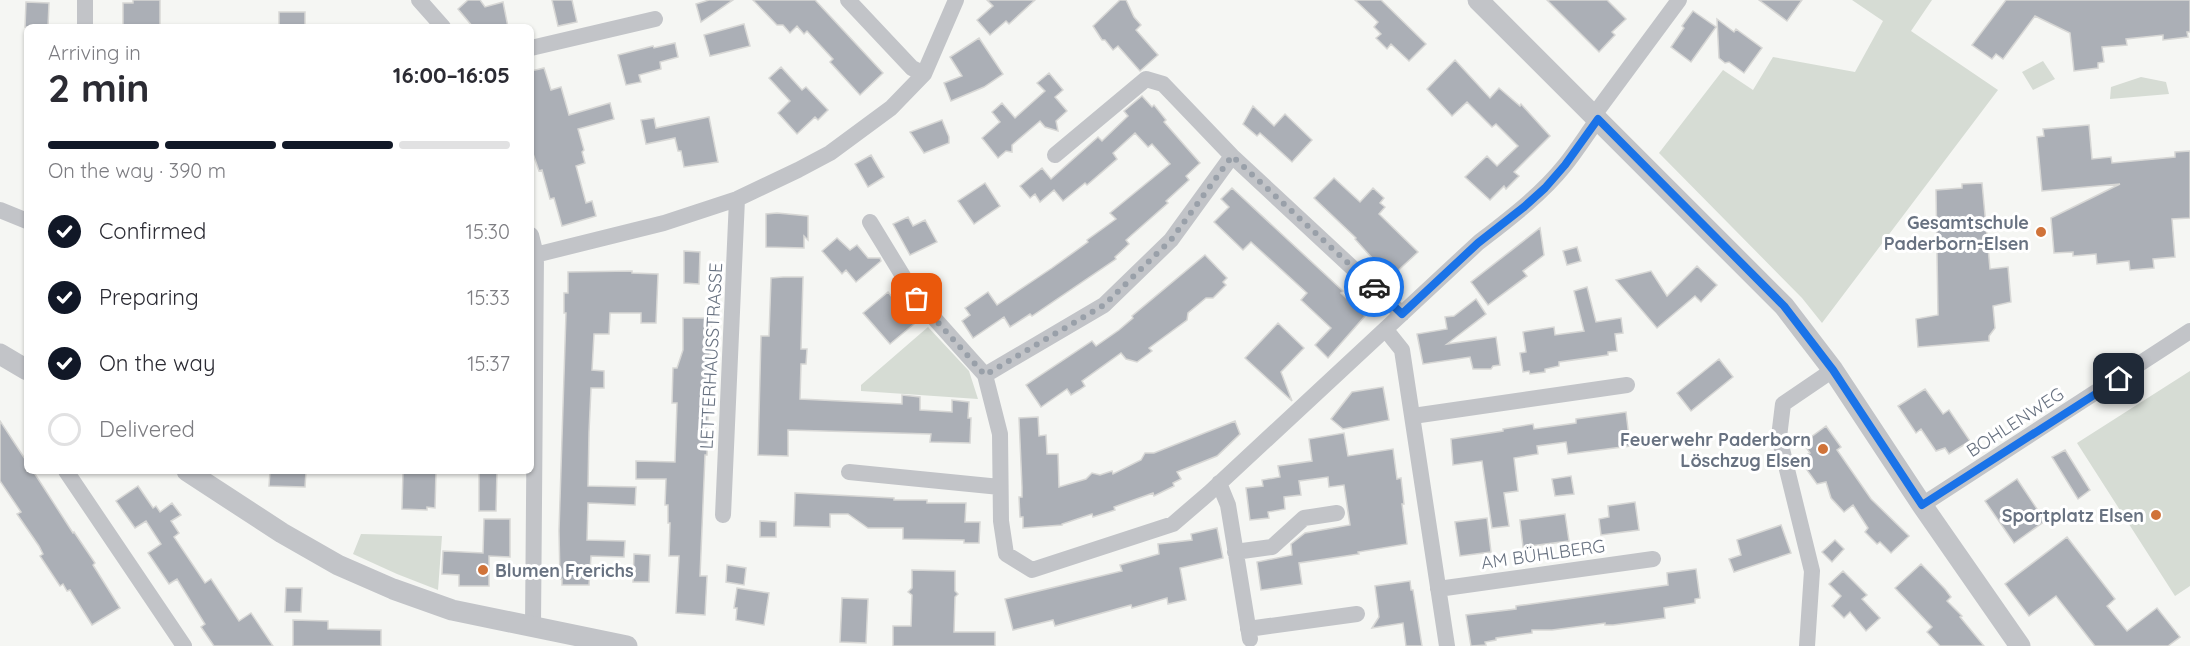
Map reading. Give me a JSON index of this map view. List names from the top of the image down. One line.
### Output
{"streets":{"street":["LETTERHAUSSTRASSE","BOHLENWEG","AM BÜHLBERG"]},"places":["Gesamtschule Paderborn-Elsen","Feuerwehr Paderborn Löschzug Elsen","Sportplatz Elsen","Blumen Frerichs"],"page":{"heading":["2 min","Arriving in","16:00–16:05"],"bar":"On the way · 390 m","list":[["Confirmed","15:30"],["Preparing","15:33"],["On the way","15:37"],"Delivered"]}}
